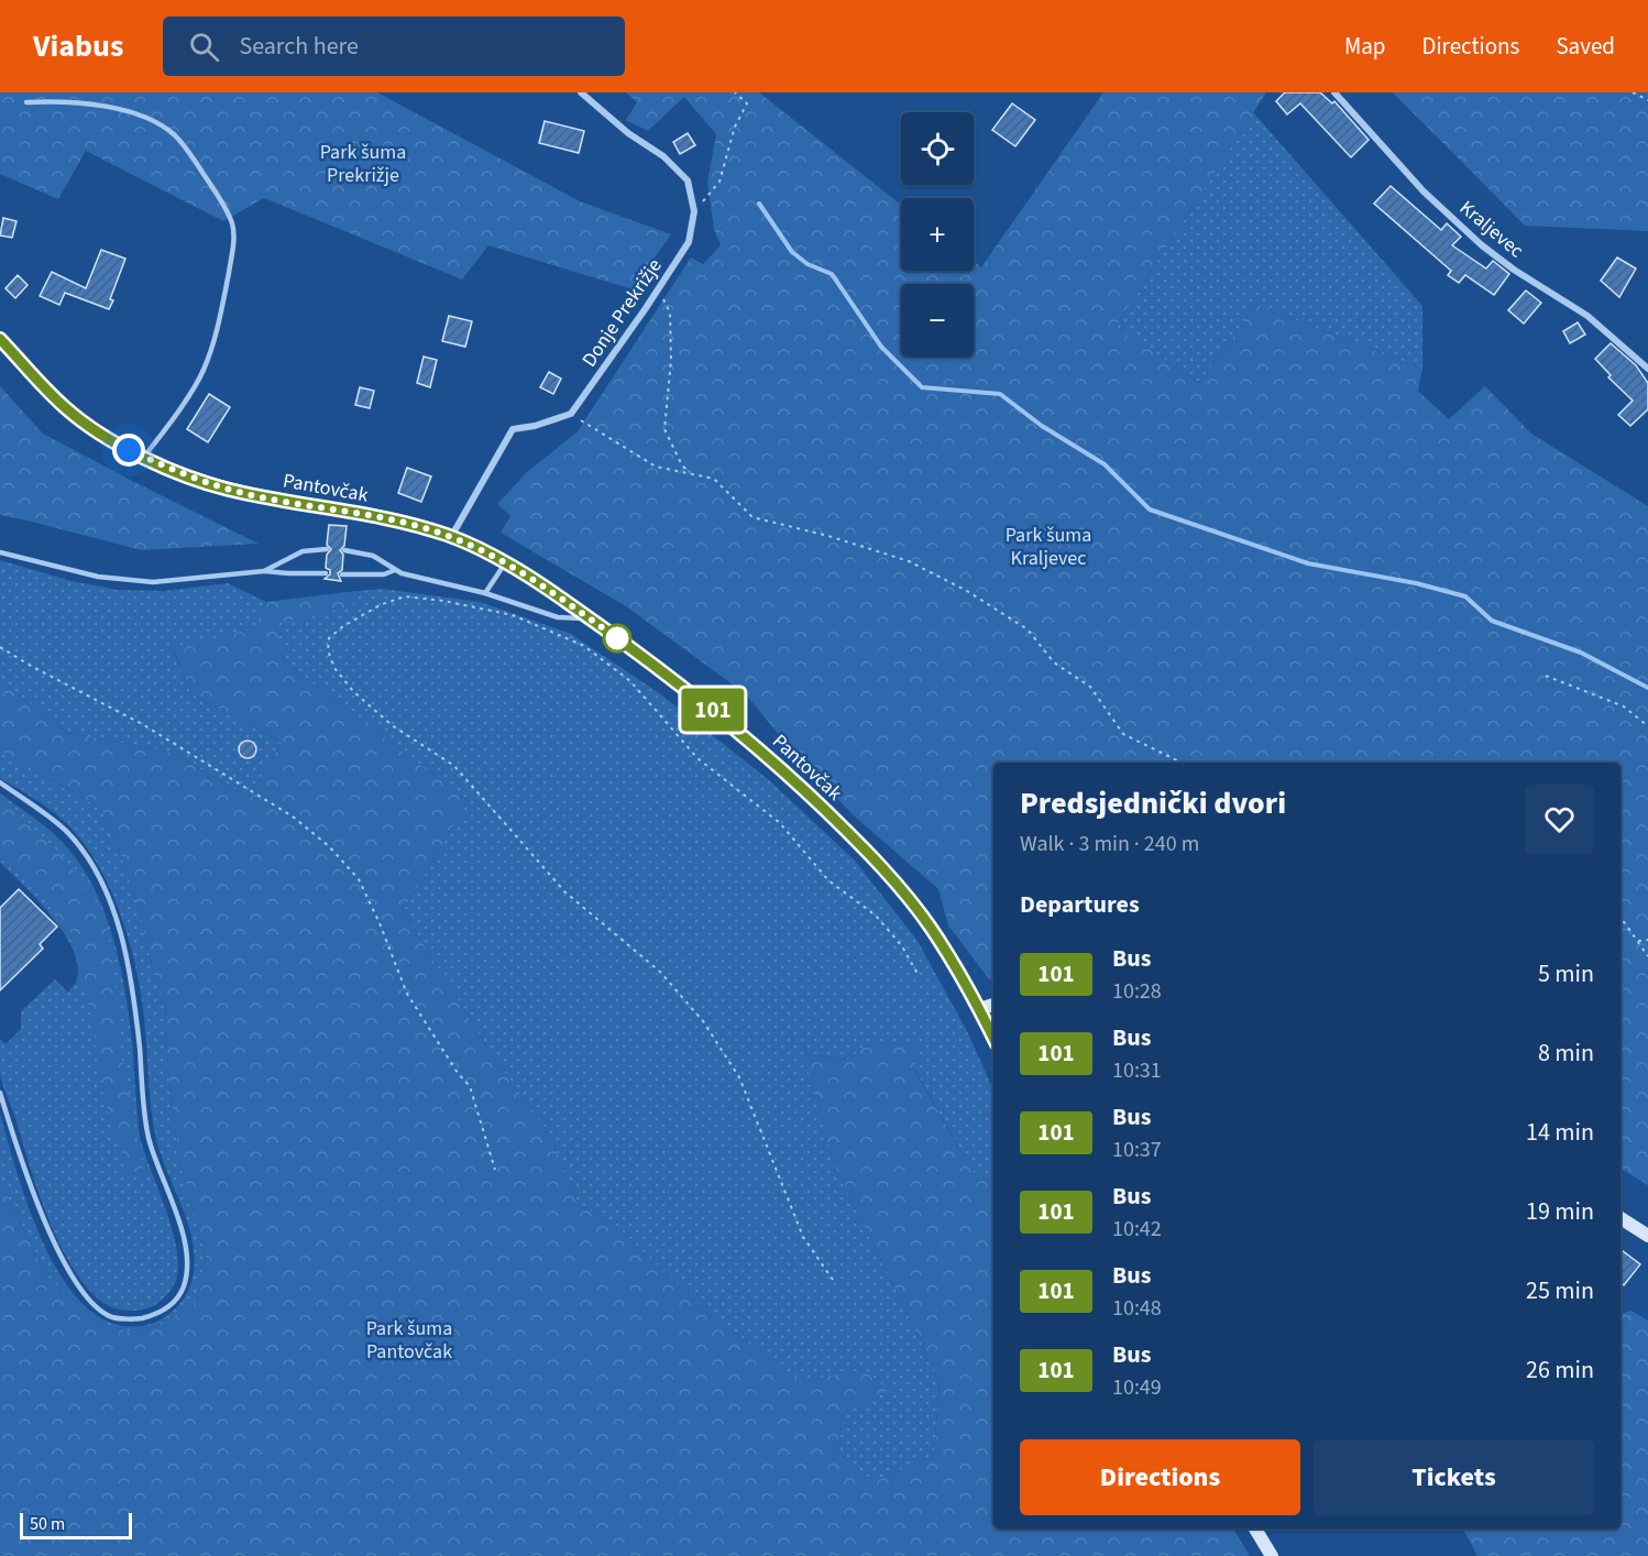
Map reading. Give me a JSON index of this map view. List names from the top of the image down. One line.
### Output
{"streets":{"main road":["Pantovčak"],"street":["Kraljevec","Donje Prekrižje"]},"parks":["Park šuma Prekrižje","Park šuma Kraljevec","Park šuma Pantovčak"],"lines":["bus line 101"],"scale_bar":"50 m","page":{"header":"Viabus","search":"Search here","nav":["Map","Directions","Saved"],"on_map":"101","map_buttons":["+","−"],"heading":[["Predsjednički dvori","Walk · 3 min · 240 m"],"Departures"],"list":[{"mark":"101","name":"Bus","note":"10:28","value":"5 min"},{"mark":"101","name":"Bus","note":"10:31","value":"8 min"},{"mark":"101","name":"Bus","note":"10:37","value":"14 min"},{"mark":"101","name":"Bus","note":"10:42","value":"19 min"},{"mark":"101","name":"Bus","note":"10:48","value":"25 min"},{"mark":"101","name":"Bus","note":"10:49","value":"26 min"}],"buttons":["Directions","Tickets"],"scale":"50 m"}}
